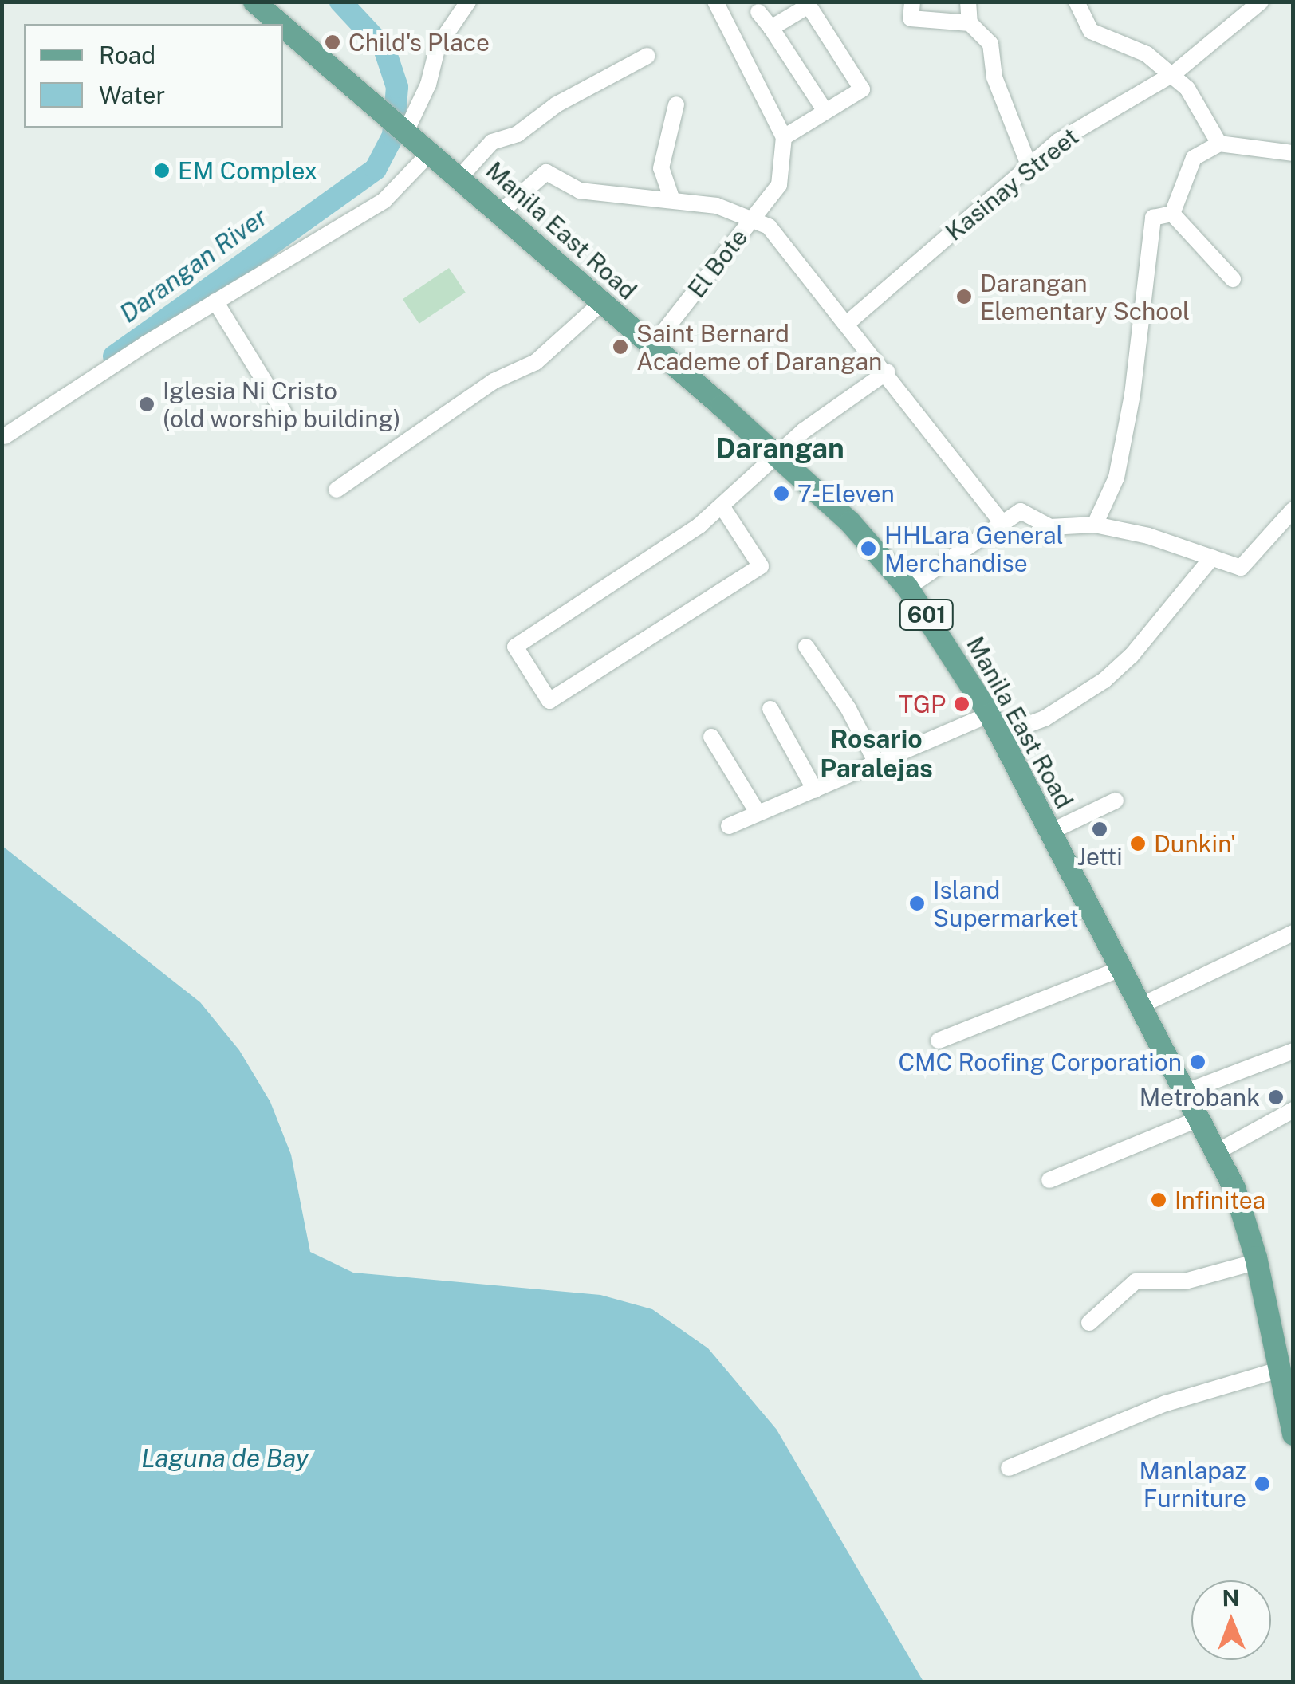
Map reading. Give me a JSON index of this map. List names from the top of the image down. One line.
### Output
{"streets":{"main road":["Manila East Road","601"],"street":["Kasinay Street","El Bote"]},"crossings":[["Manila East Road","El Bote"]],"districts":["Darangan","Rosario Paralejas"],"water":["Darangan River","Laguna de Bay"],"places":["Child's Place","EM Complex","Darangan Elementary School","Saint Bernard Academe of Darangan","Iglesia Ni Cristo (old worship building)","7-Eleven","HHLara General Merchandise","TGP","Jetti","Dunkin'","Island Supermarket","CMC Roofing Corporation","Metrobank","Infinitea","Manlapaz Furniture"],"legend":["Road","Water"],"north":"top"}
